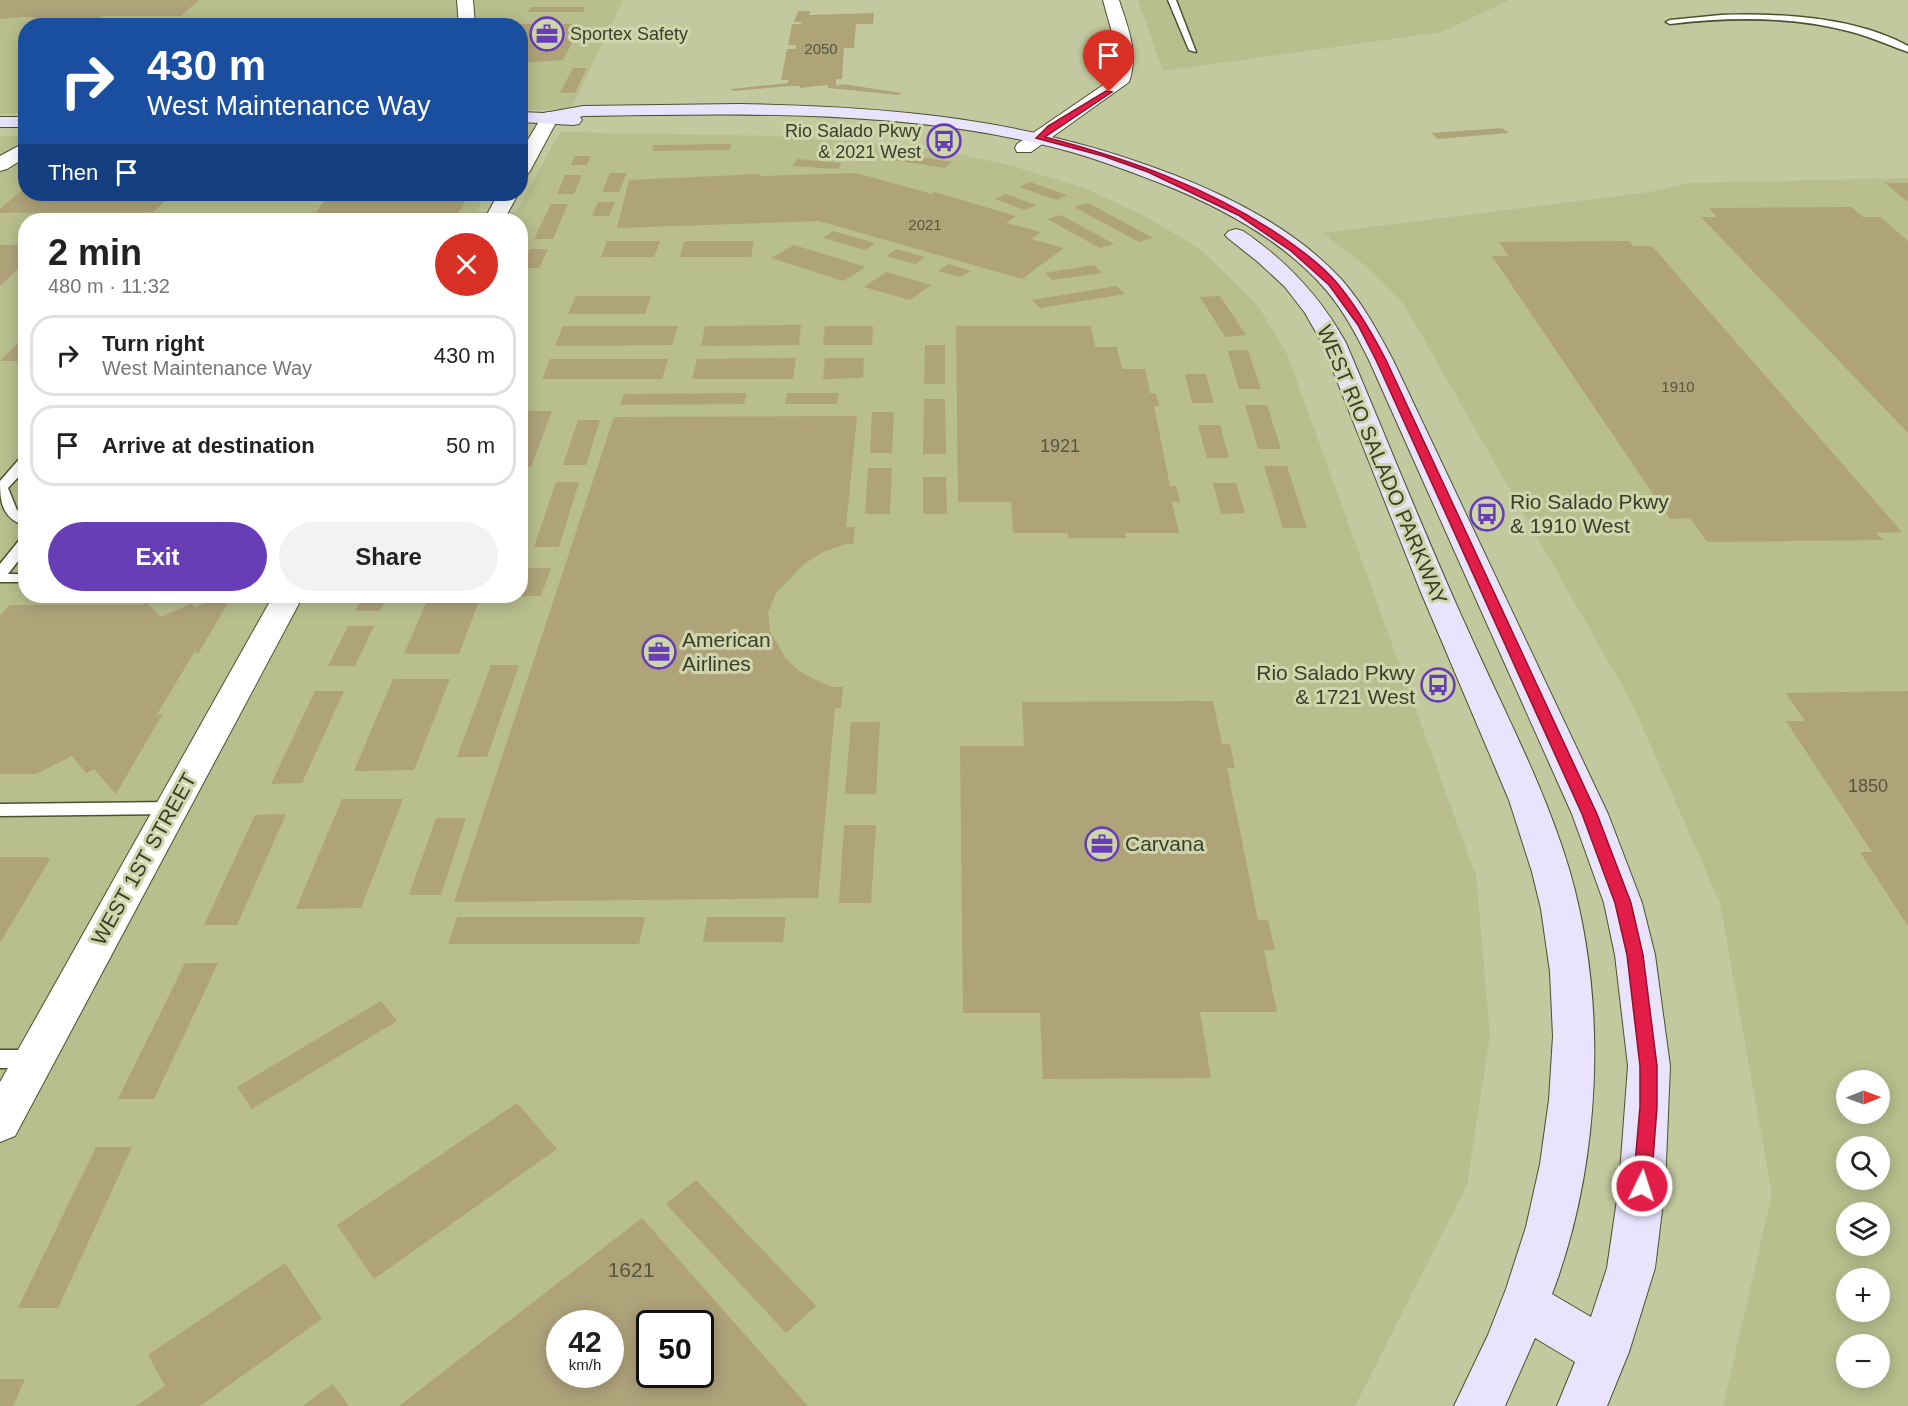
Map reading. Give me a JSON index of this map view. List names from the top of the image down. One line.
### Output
{"streets":{"main road":["WEST RIO SALADO PARKWAY"],"street":["WEST 1ST STREET"]},"places":{"office":["Sportex Safety","American Airlines","Carvana"],"bus stop":["Rio Salado Pkwy & 2021 West","Rio Salado Pkwy & 1910 West","Rio Salado Pkwy & 1721 West"]},"house_numbers":["2050","2021","1910","1921","1850","1621"],"north":"right","page":{"turn":["430 m","West Maintenance Way"],"then":"Then","heading":["2 min","480 m · 11:32"],"list":[{"name":"Turn right","note":"West Maintenance Way","value":"430 m"},{"name":"Arrive at destination","value":"50 m"}],"buttons":["Exit","Share"],"map_buttons":["+","−"],"speed":"42 km/h","limit":"50"}}
